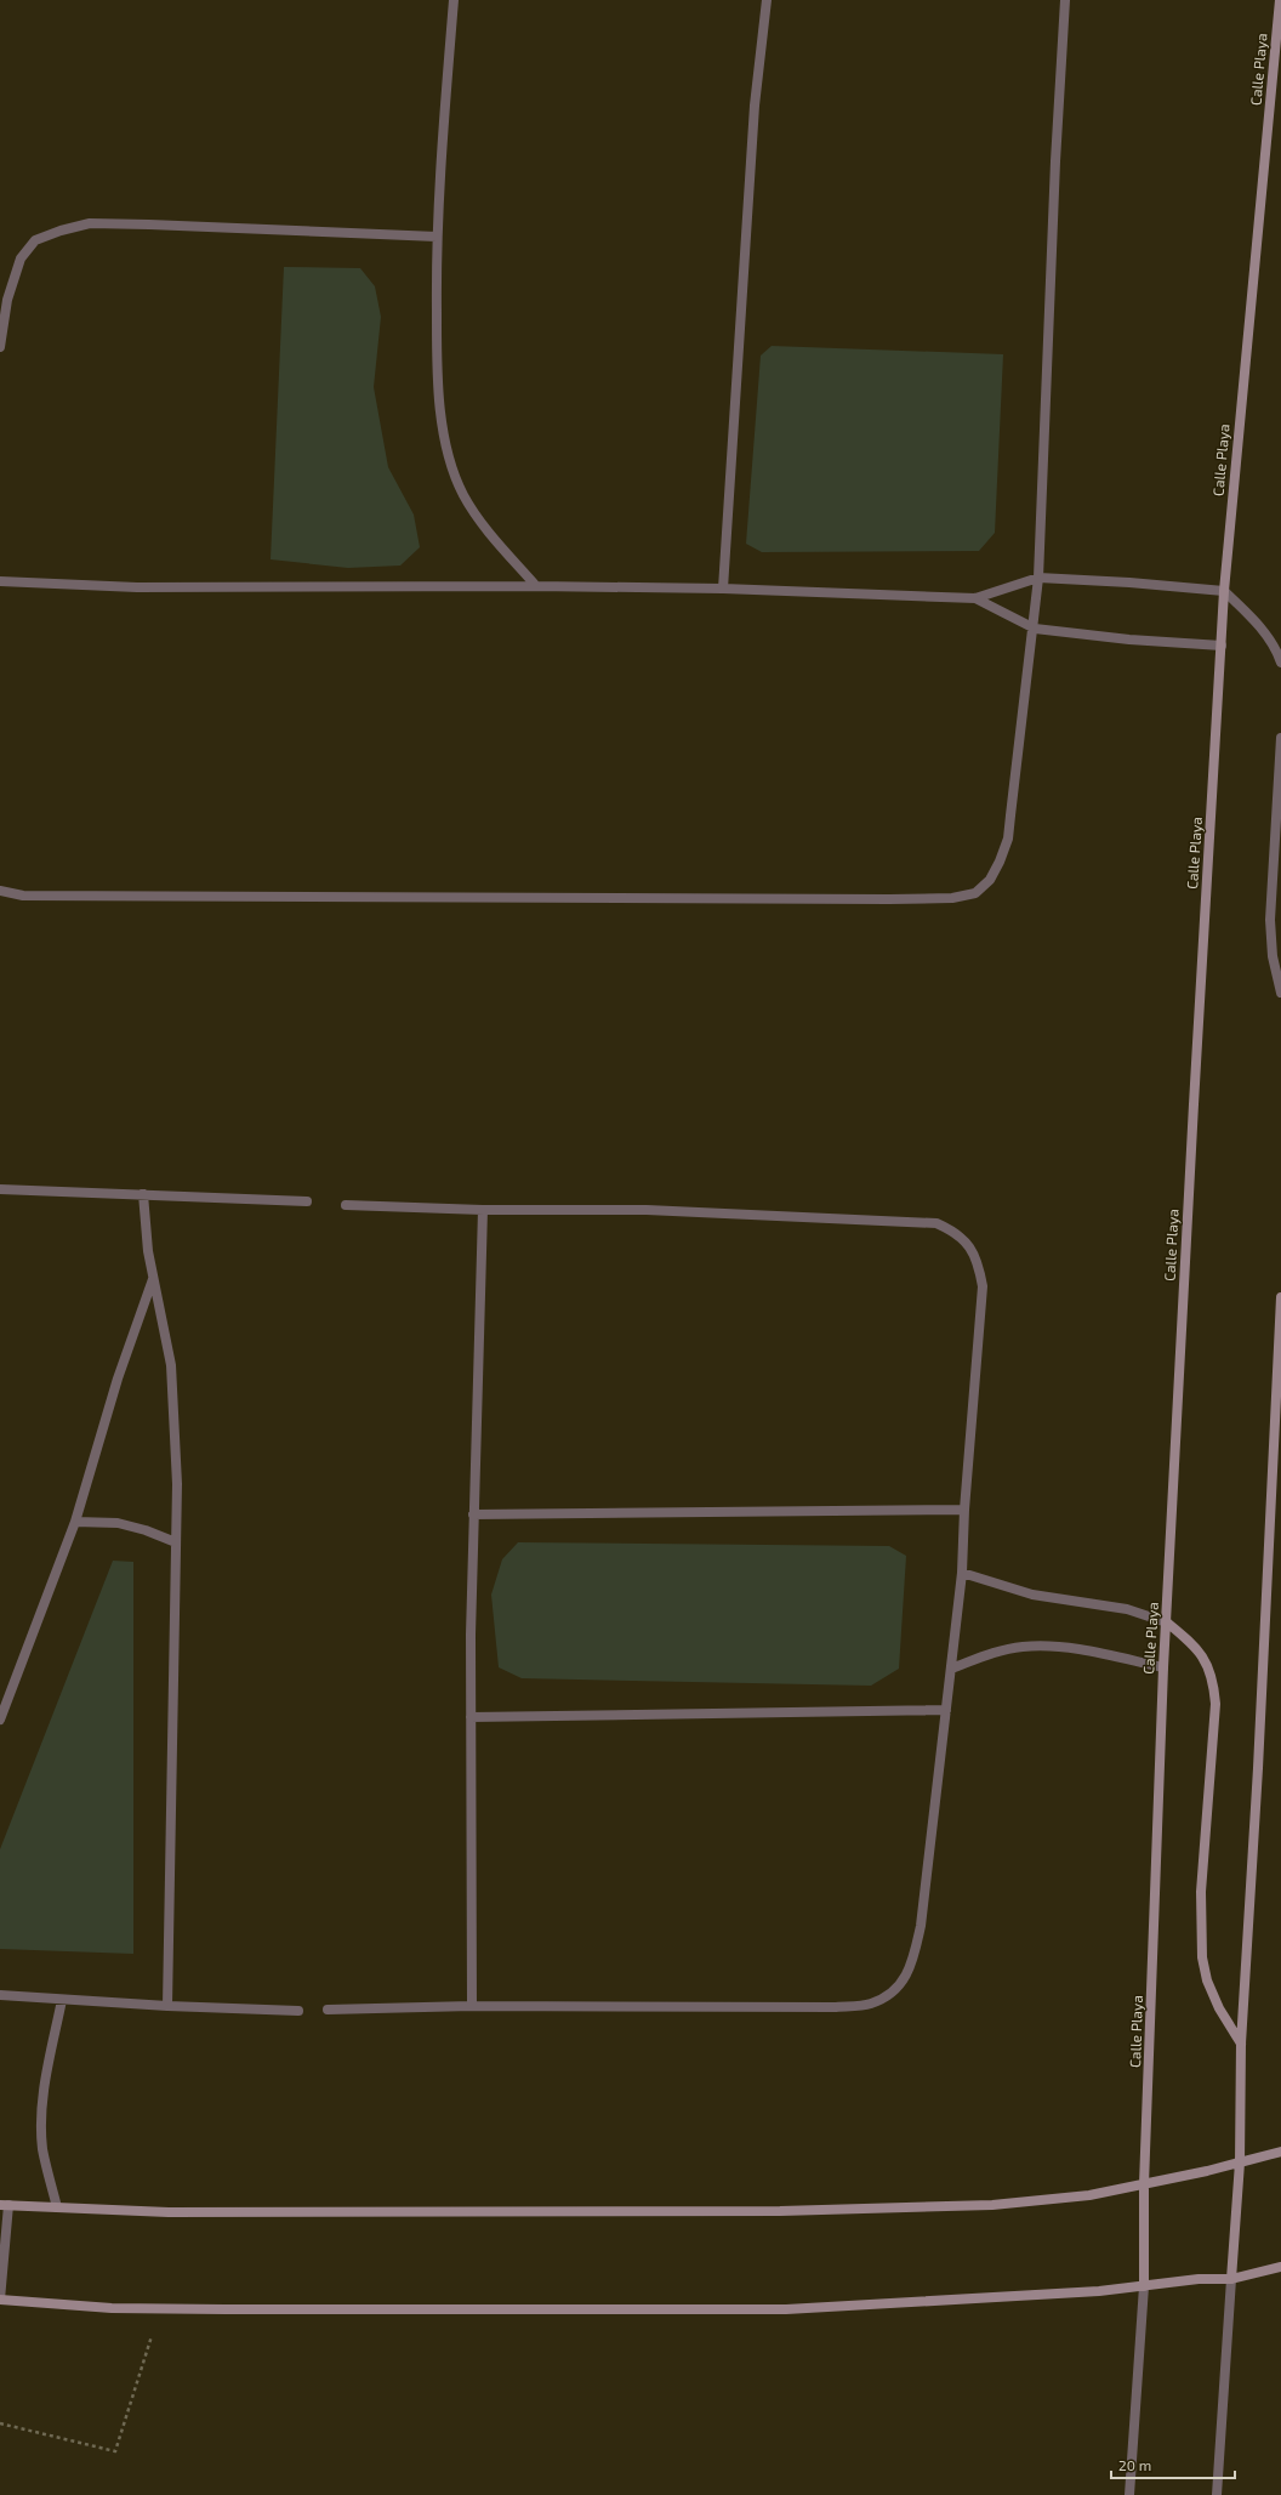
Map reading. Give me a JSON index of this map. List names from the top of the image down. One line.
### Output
{"streets":{"street":["Calle Playa"]},"scale_bar":"20 m"}
